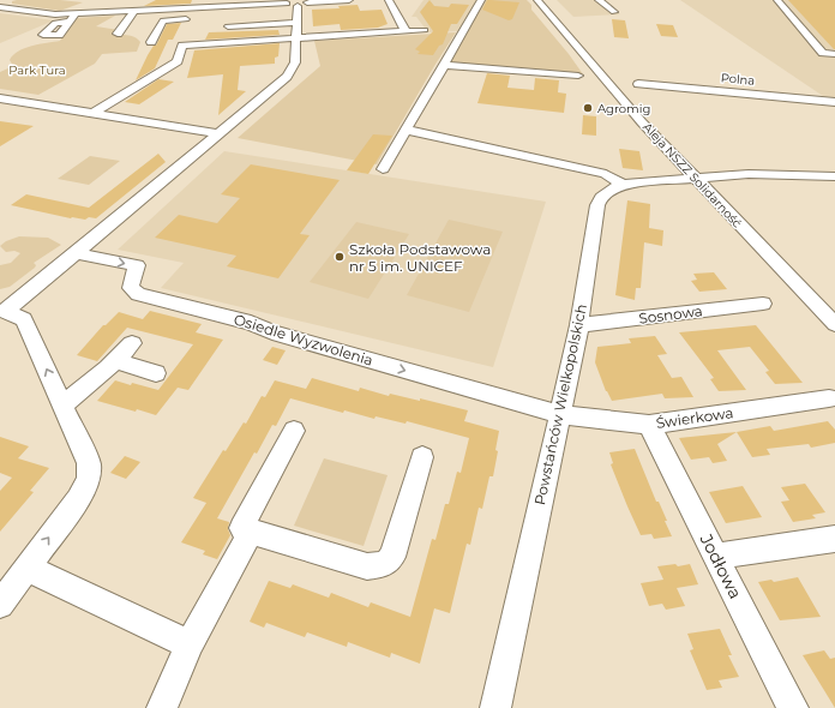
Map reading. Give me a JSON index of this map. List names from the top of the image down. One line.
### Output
{"streets":{"street":["Polna","Aleja NSZZ Solidarność","Sosnowa","Osiedle Wyzwolenia","Powstańców Wielkopolskich","Świerkowa","Jodłowa"]},"crossings":[["Aleja NSZZ Solidarność","Powstańców Wielkopolskich"],["Sosnowa","Powstańców Wielkopolskich"],["Osiedle Wyzwolenia","Powstańców Wielkopolskich"],["Osiedle Wyzwolenia","Świerkowa"],["Powstańców Wielkopolskich","Świerkowa"],["Świerkowa","Jodłowa"]],"parks":["Park Tura"],"places":["Agromig","Szkoła Podstawowa nr 5 im. UNICEF"]}
